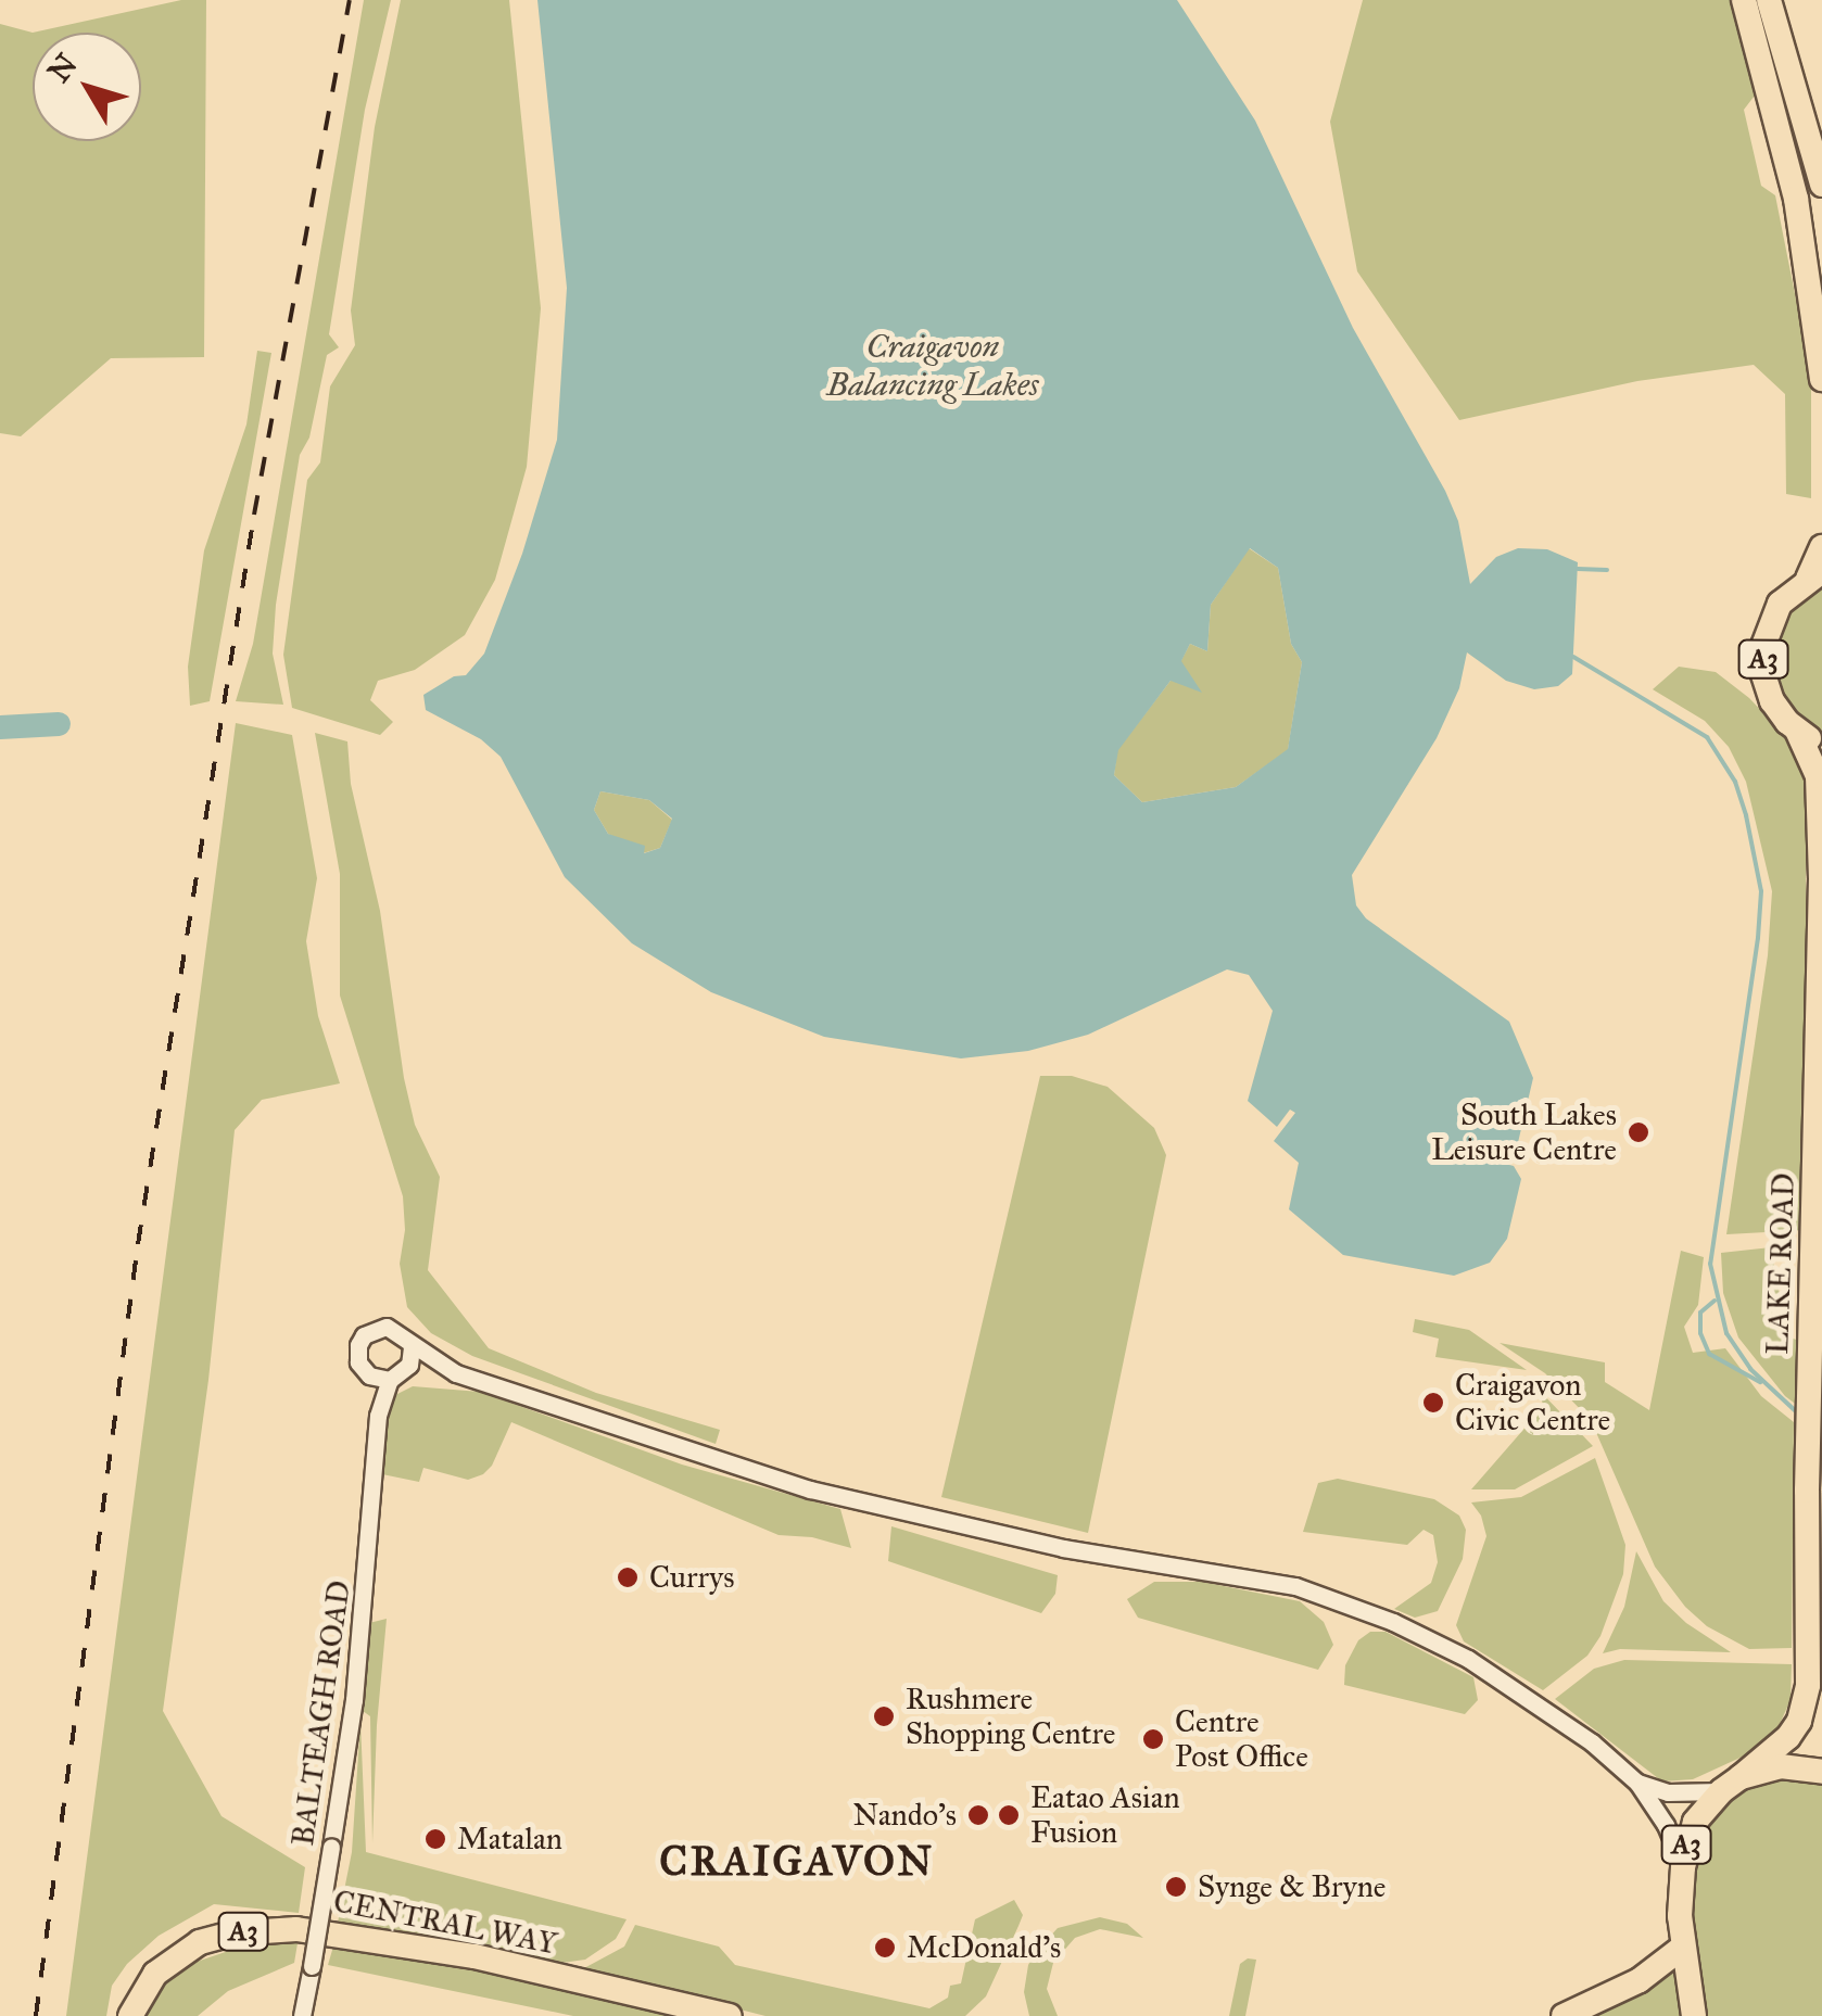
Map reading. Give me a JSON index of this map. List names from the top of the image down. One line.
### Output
{"streets":{"highway":["A3","LAKE ROAD","CENTRAL WAY"],"street":["BALTEAGH ROAD"]},"crossings":[["A3","LAKE ROAD"]],"districts":["CRAIGAVON"],"water":["Craigavon Balancing Lakes"],"places":["South Lakes Leisure Centre","Craigavon Civic Centre","Currys","Rushmere Shopping Centre","Centre Post Office","Nando's","Eatao Asian Fusion","Matalan","Synge & Bryne","McDonald's"],"north":"top left"}
